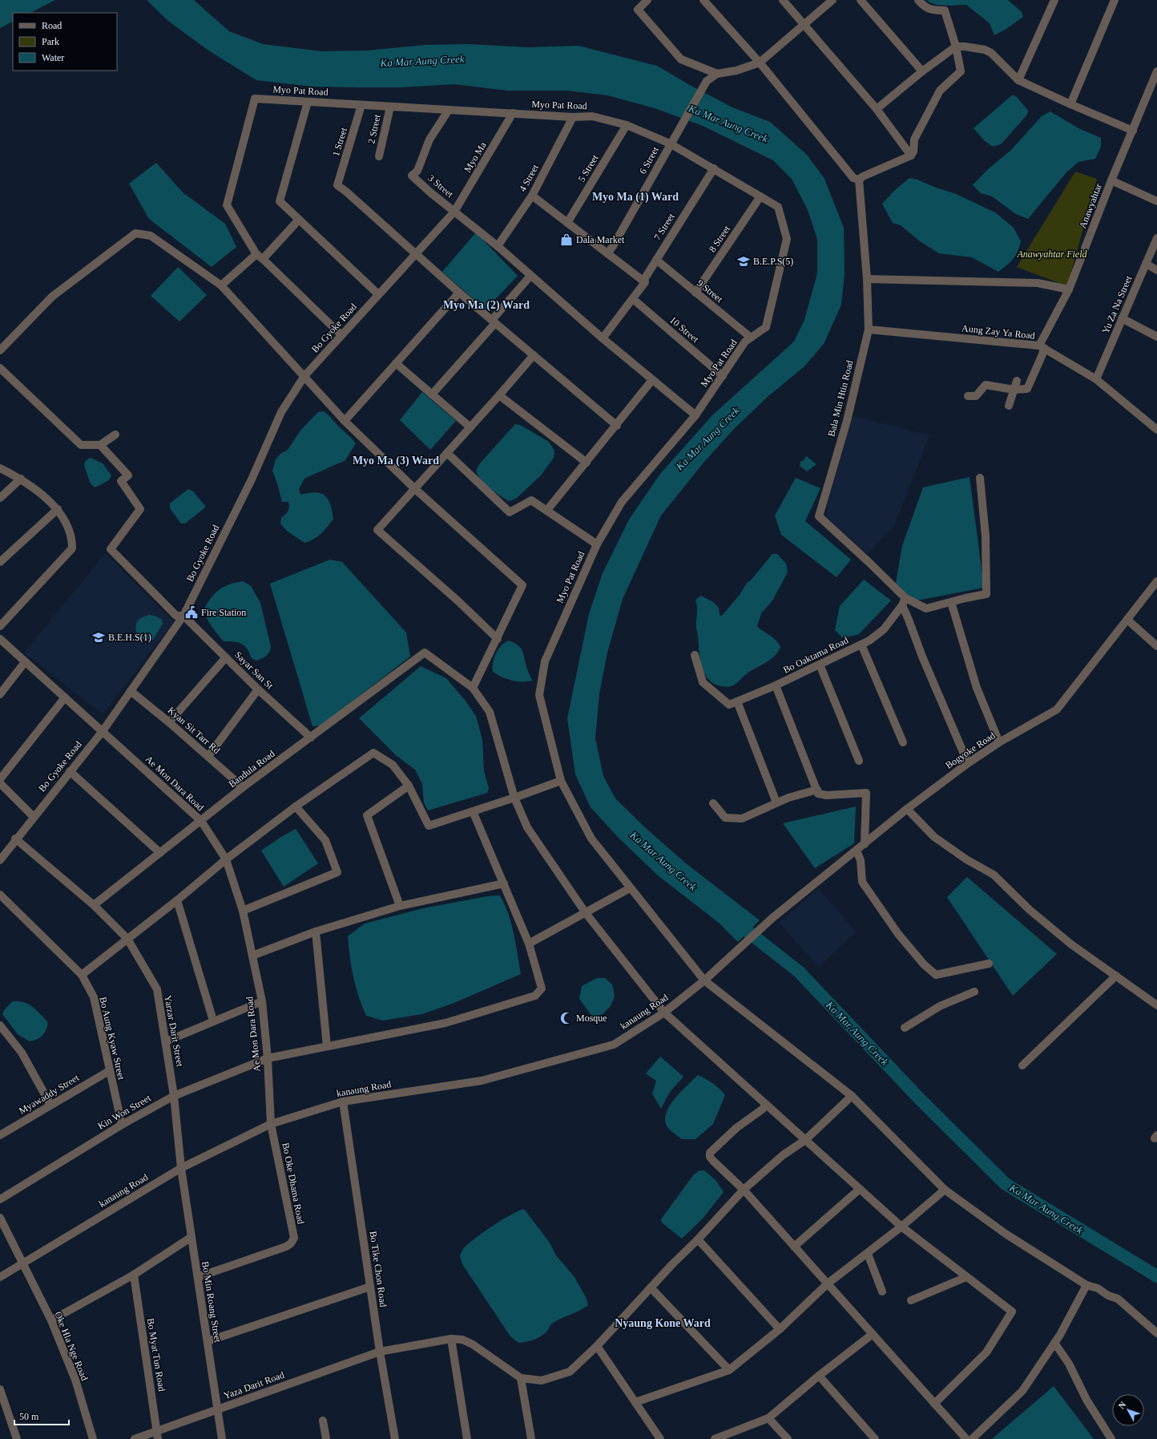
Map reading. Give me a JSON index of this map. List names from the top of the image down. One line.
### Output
{"streets":{"street":["Myo Pat Road","2 Street","1 Street","Myo Ma","6 Street","5 Street","4 Street","3 Street","Anawyahtar","7 Street","8 Street","9 Street","Yu Za Na Street","Bo Gyoke Road","10 Street","Aung Zay Ya Road","Bala Min Htin Road","Bo Oaktama Road","Sayar San St","Kyan Sit Tarr Rd","Bogyoke Road","Bandula Road","Ae Mon Dara Road","kanaung Road","Yarzar Darit Street","Bo Aung Kyaw Street","Myawaddy Street","Kin Won Street","Bo Oke Dhama Road","Bo Tike Chon Road","Bo Min Roang Street","Oke Hla Nge Road","Bo Myat Tun Road","Yaza Darit Road"]},"crossings":[["Myo Pat Road","2 Street"],["Myo Pat Road","1 Street"],["Myo Pat Road","Myo Ma"],["Myo Pat Road","6 Street"],["Myo Pat Road","5 Street"],["Myo Pat Road","4 Street"],["Myo Pat Road","3 Street"],["Myo Pat Road","7 Street"],["Myo Pat Road","8 Street"],["Myo Pat Road","9 Street"],["Myo Pat Road","10 Street"],["Myo Pat Road","kanaung Road"],["1 Street","Myo Ma"],["1 Street","Bo Gyoke Road"],["Myo Ma","3 Street"],["Myo Ma","Bo Gyoke Road"],["Anawyahtar","Aung Zay Ya Road"],["7 Street","9 Street"],["7 Street","10 Street"],["8 Street","9 Street"],["Yu Za Na Street","Aung Zay Ya Road"],["Bo Gyoke Road","Sayar San St"],["Bo Gyoke Road","Kyan Sit Tarr Rd"],["Bo Gyoke Road","Ae Mon Dara Road"],["Bo Gyoke Road","Yarzar Darit Street"],["Aung Zay Ya Road","Bala Min Htin Road"],["Bala Min Htin Road","Bo Oaktama Road"],["Sayar San St","Bandula Road"],["Kyan Sit Tarr Rd","Bandula Road"],["Bogyoke Road","kanaung Road"],["Bandula Road","Ae Mon Dara Road"],["Bandula Road","Yarzar Darit Street"],["Ae Mon Dara Road","kanaung Road"],["Ae Mon Dara Road","Kin Won Street"],["Ae Mon Dara Road","Bo Oke Dhama Road"],["kanaung Road","Yarzar Darit Street"],["kanaung Road","Bo Oke Dhama Road"],["kanaung Road","Bo Tike Chon Road"],["kanaung Road","Bo Min Roang Street"],["kanaung Road","Oke Hla Nge Road"],["Yarzar Darit Street","Kin Won Street"],["Yarzar Darit Street","Bo Min Roang Street"],["Bo Aung Kyaw Street","Myawaddy Street"],["Bo Aung Kyaw Street","Kin Won Street"],["Bo Oke Dhama Road","Bo Min Roang Street"],["Bo Tike Chon Road","Yaza Darit Road"],["Bo Min Roang Street","Yaza Darit Road"],["Bo Myat Tun Road","Yaza Darit Road"]],"districts":["Myo Ma (1) Ward","Myo Ma (2) Ward","Myo Ma (3) Ward","Nyaung Kone Ward"],"water":["Ka Mar Aung Creek"],"parks":["Anawyahtar Field"],"places":{"shop":["Dala Market"],"school or university":["B.E.P.S(5)","B.E.H.S(1)"],"public building":["Fire Station"],"mosque":["Mosque"]},"legend":["Road","Park","Water"],"scale_bar":"50 m","north":"top left"}
